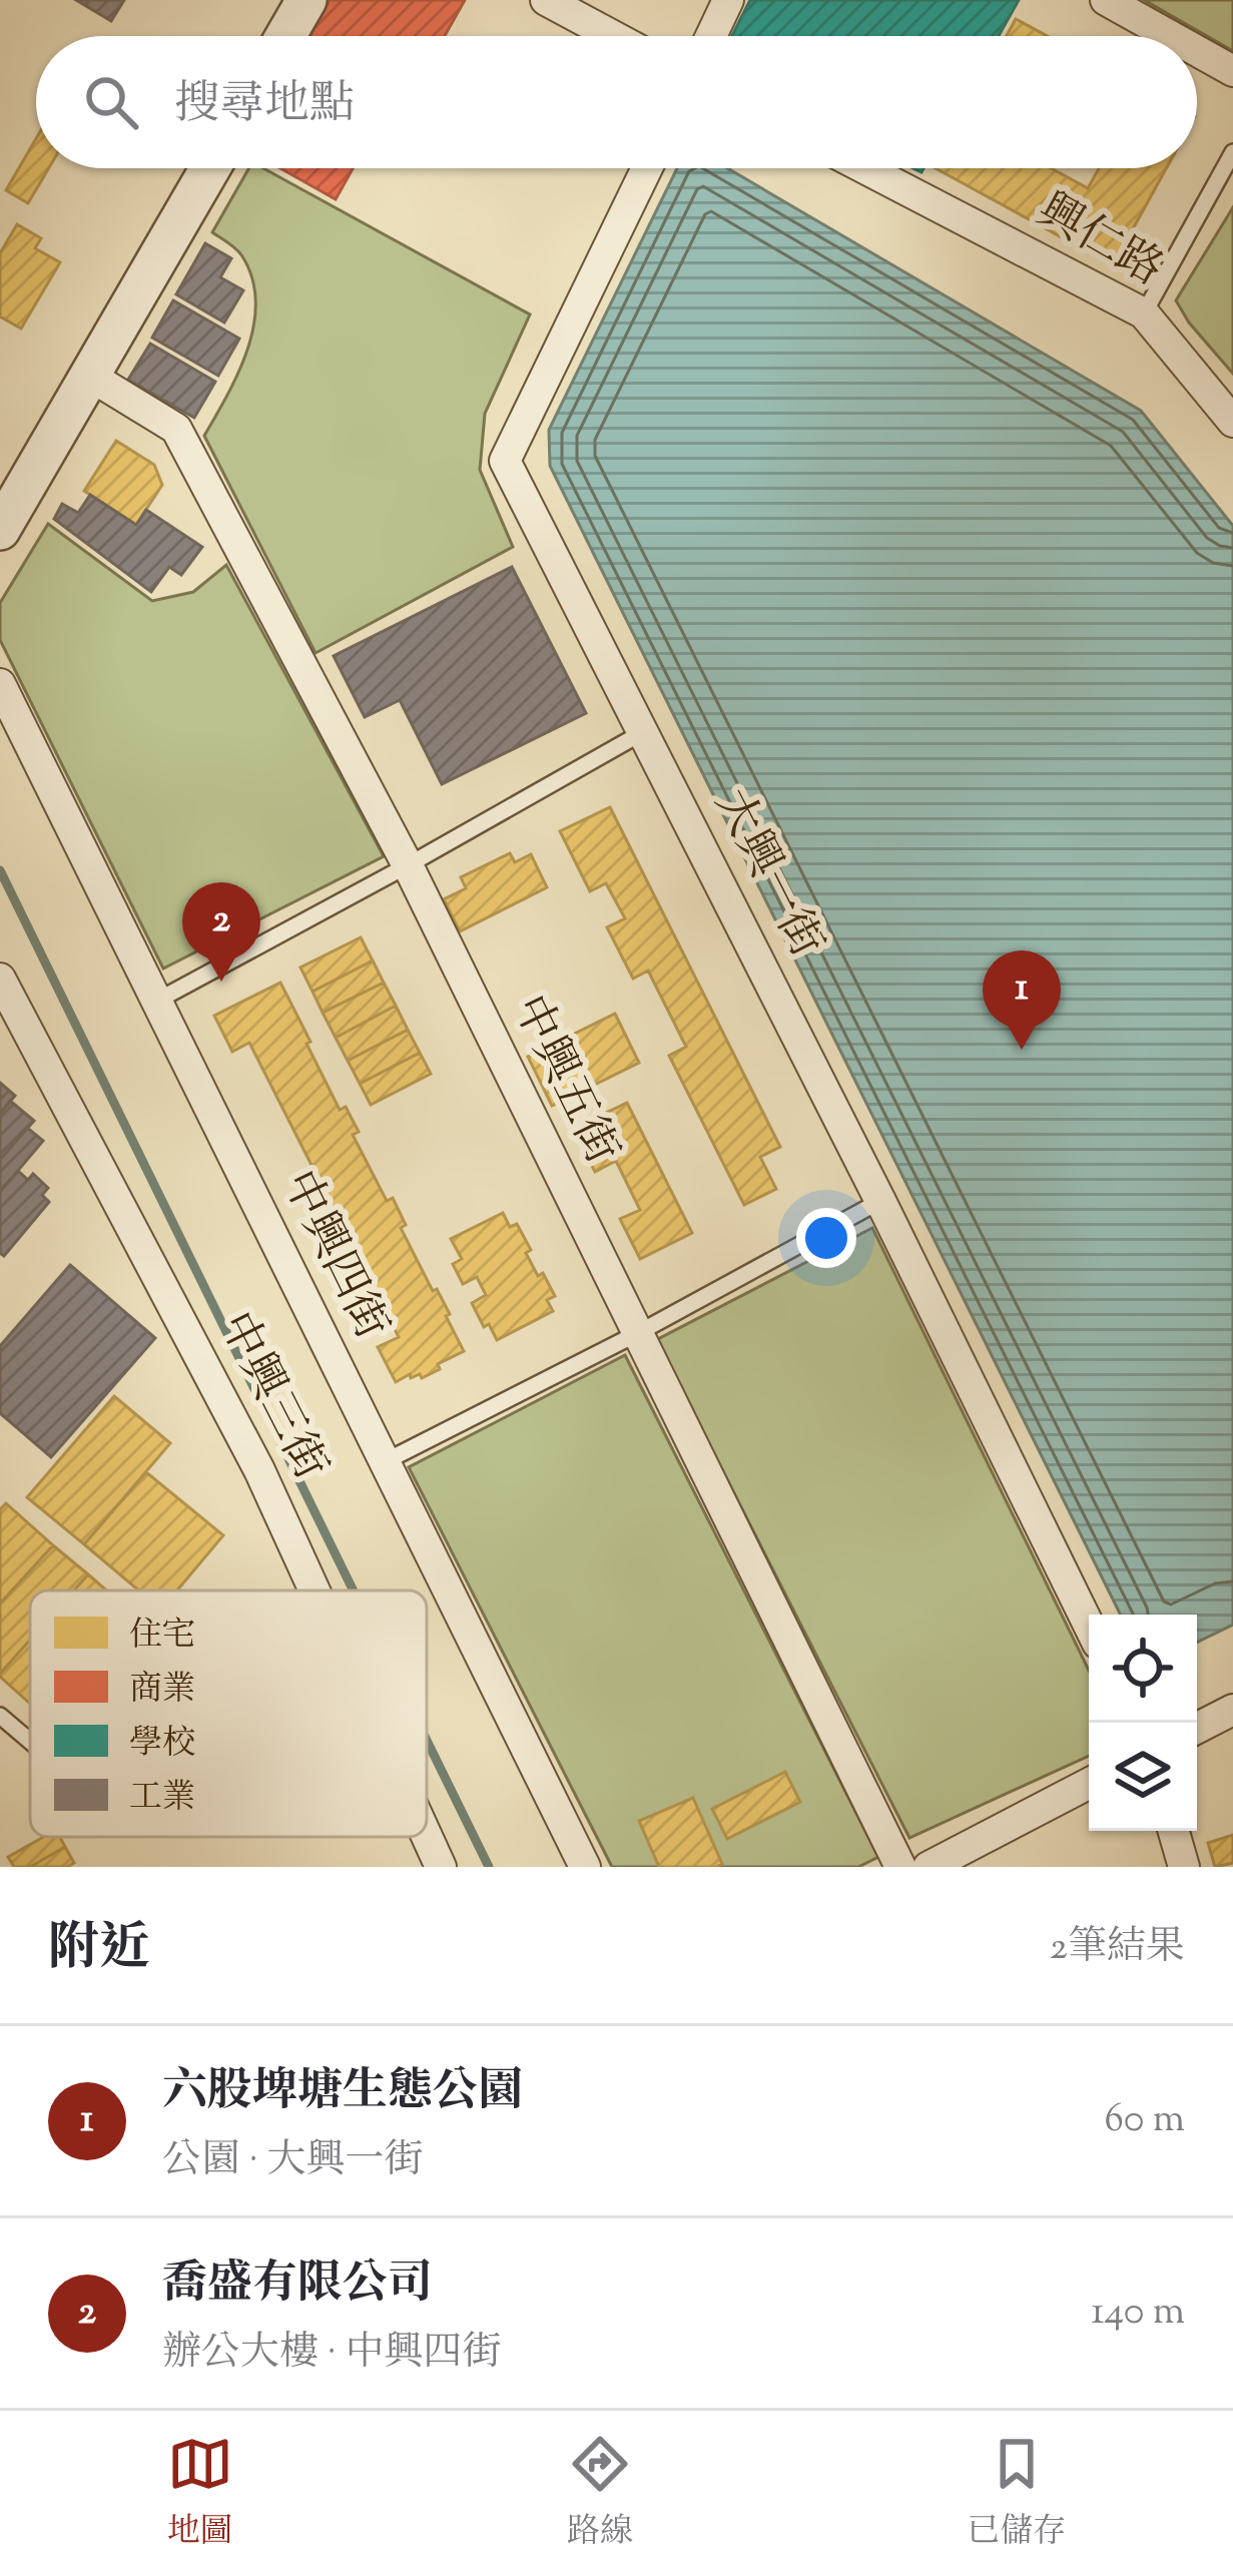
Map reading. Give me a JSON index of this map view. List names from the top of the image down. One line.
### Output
{"streets":{"street":["興仁路","大興一街","中興五街","中興四街","中興三街"]},"legend":["住宅","商業","學校","工業"],"page":{"search":"搜尋地點","pins":["2","1"],"heading":["附近","2筆結果"],"list":[{"mark":"1","name":"六股埤塘生態公園","note":"公園 · 大興一街","value":"60 m"},{"mark":"2","name":"喬盛有限公司","note":"辦公大樓 · 中興四街","value":"140 m"}],"nav":["地圖","路線","已儲存"]}}
